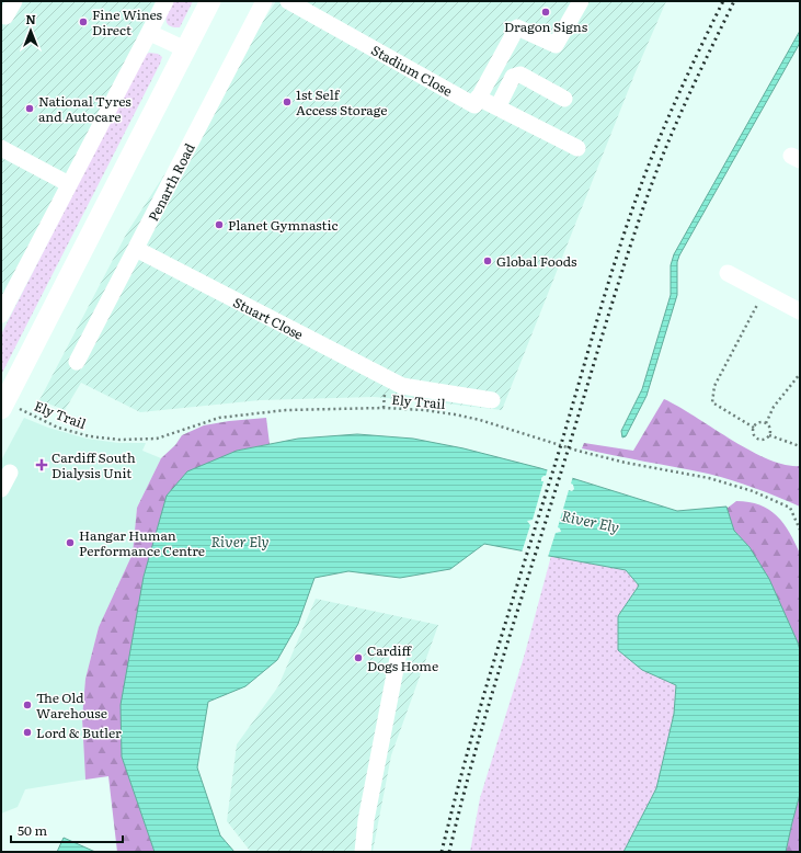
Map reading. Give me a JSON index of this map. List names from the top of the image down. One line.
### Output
{"streets":{"street":["Stadium Close","Penarth Road","Stuart Close"],"path":["Ely Trail"]},"crossings":[["Penarth Road","Stuart Close"]],"water":["River Ely"],"places":{"other":["Dragon Signs","Fine Wines Direct","1st Self Access Storage","National Tyres and Autocare","Planet Gymnastic","Global Foods","Hangar Human Performance Centre","Cardiff Dogs Home","The Old Warehouse","Lord & Butler"],"health":["Cardiff South Dialysis Unit"]},"scale_bar":"50 m","north":"top"}
